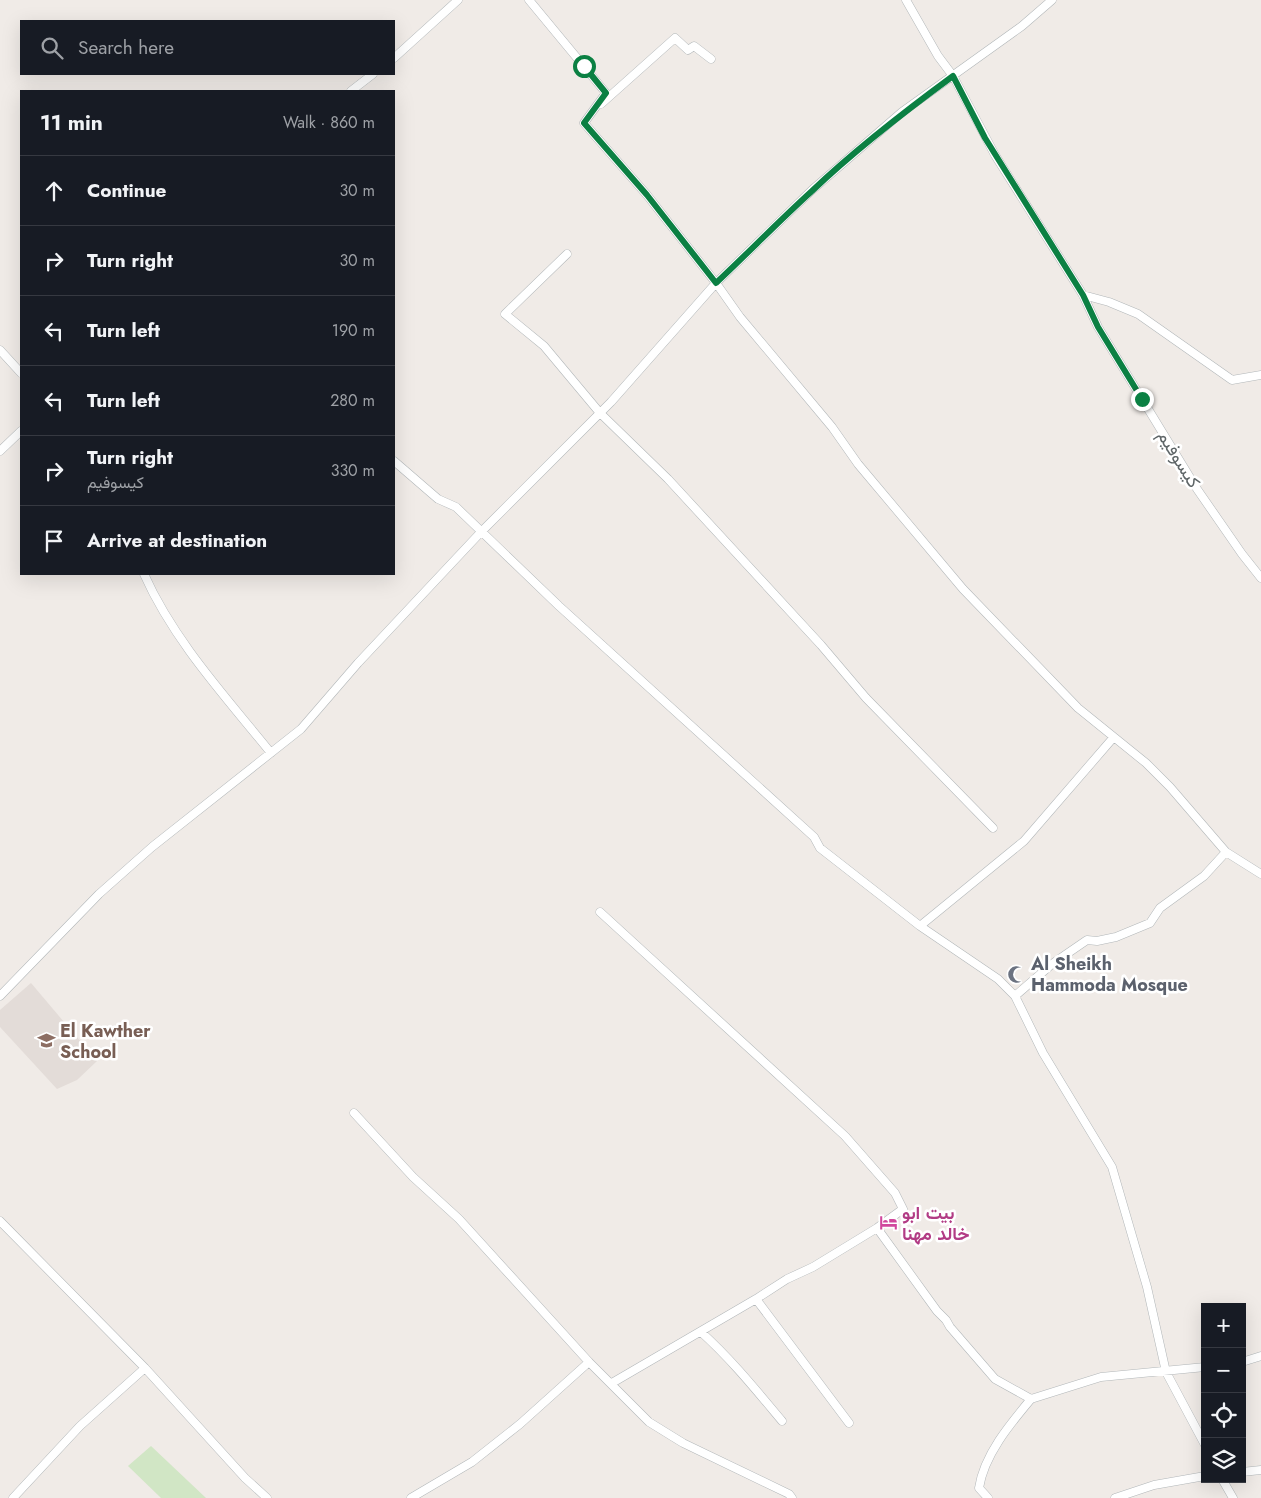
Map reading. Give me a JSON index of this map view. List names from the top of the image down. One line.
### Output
{"streets":{"street":["كيسوفيم"]},"places":{"mosque":["Al Sheikh Hammoda Mosque"],"school or university":["El Kawther School"],"hotel":["بيت ابو خالد مهنا"]},"page":{"search":"Search here","heading":["11 min","Walk · 860 m"],"list":[["Continue","30 m"],["Turn right","30 m"],["Turn left","190 m"],["Turn left","280 m"],["Turn right","كيسوفيم","330 m"],"Arrive at destination"],"map_buttons":["+","−"]}}
